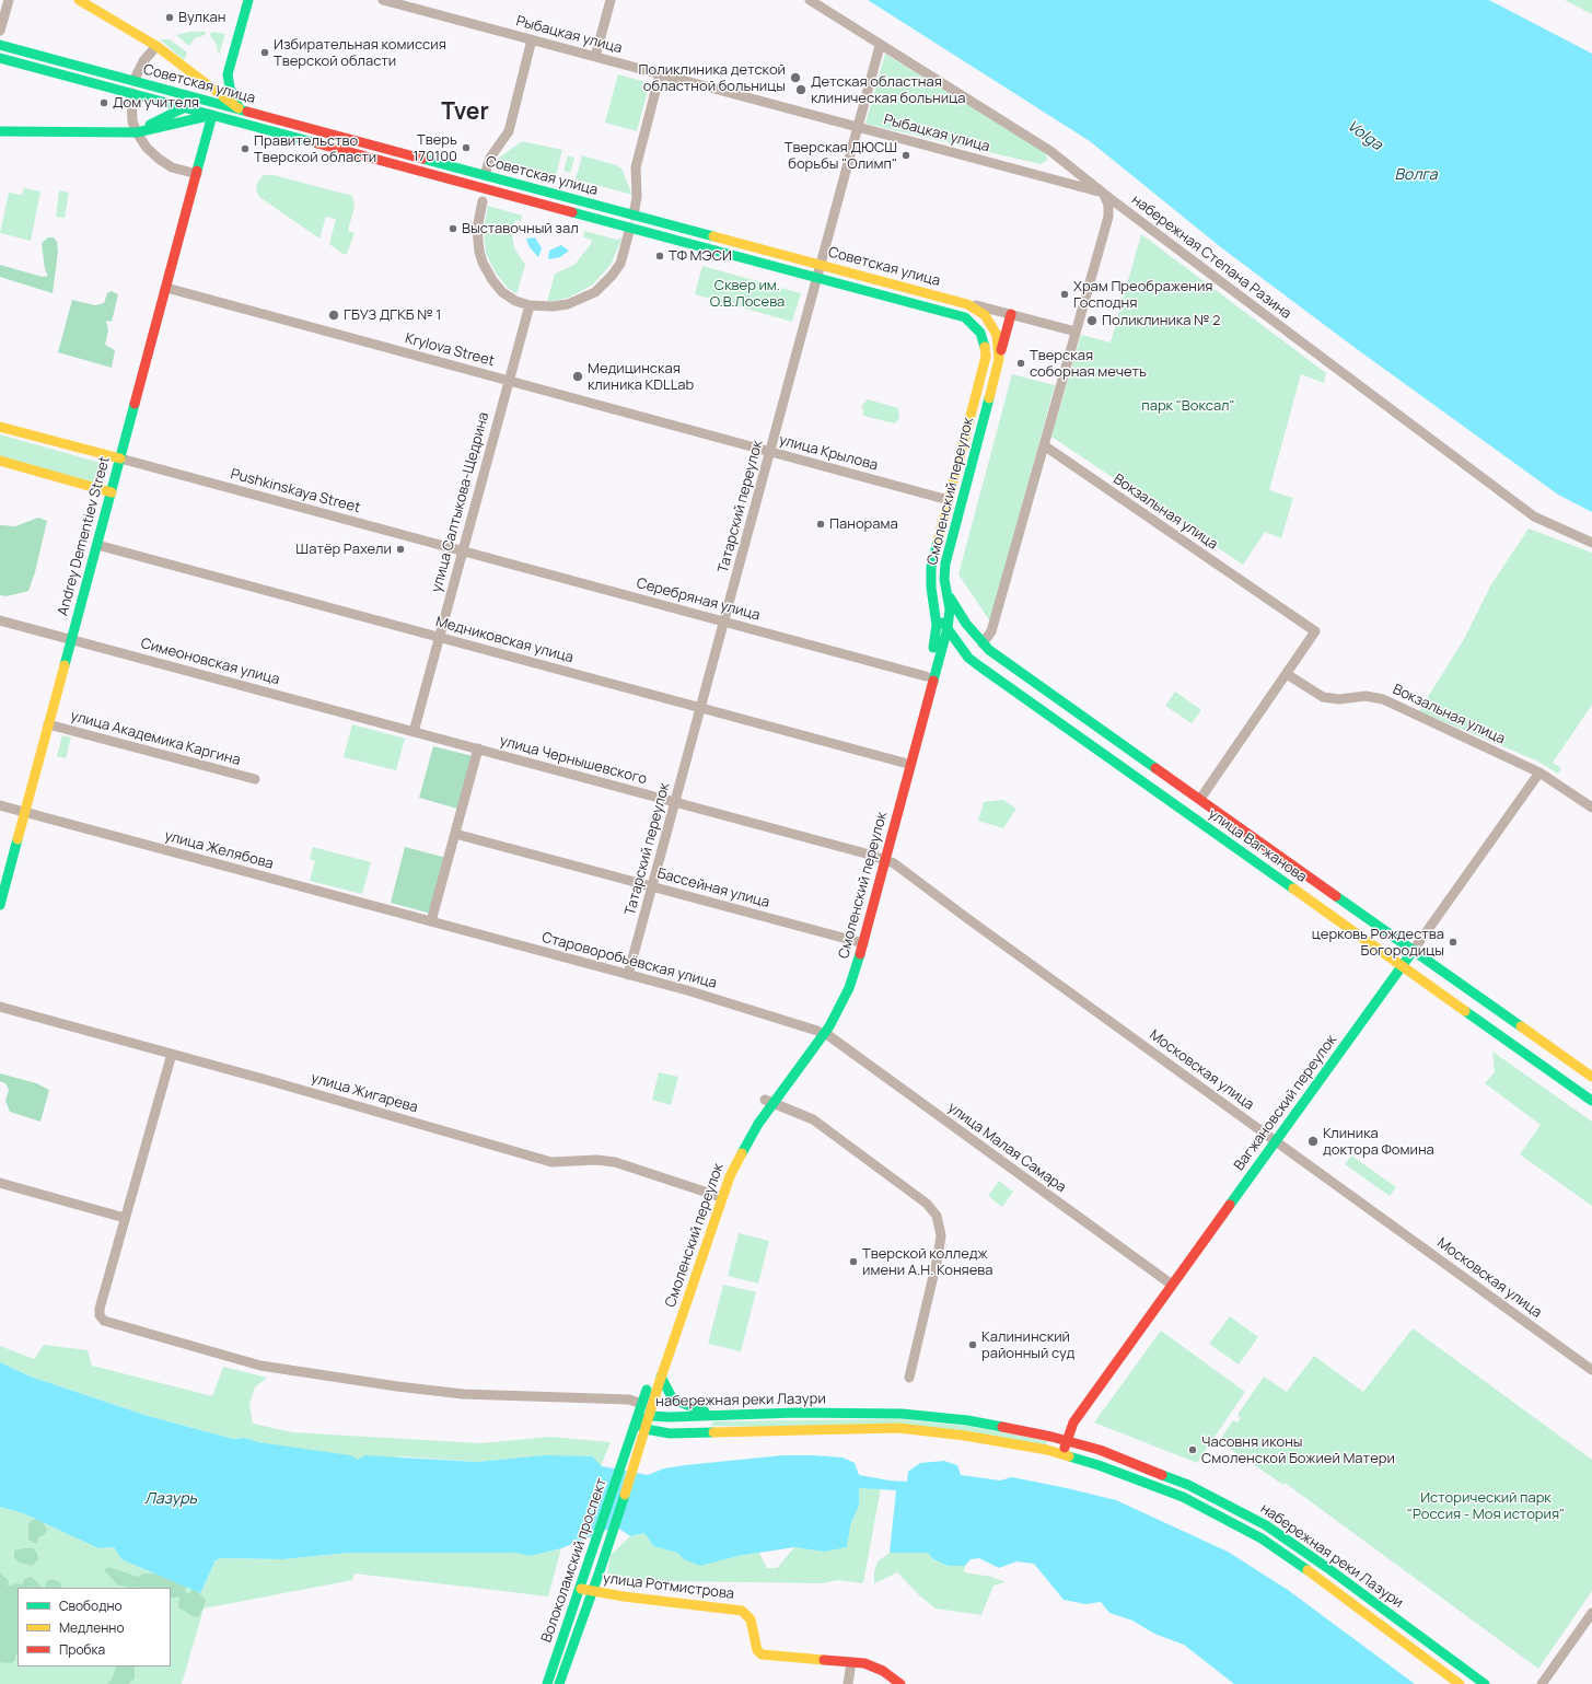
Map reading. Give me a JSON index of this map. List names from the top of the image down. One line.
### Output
{"streets":{"main road":["Советская улица","Смоленский переулок","Andrey Dementiev Street","улица Вагжанова","Вагжановский переулок","набережная реки Лазури","Волоколамский проспект","улица Ротмистрова"],"street":["Рыбацкая улица","набережная Степана Разина","Krylova Street","улица Крылова","Pushkinskaya Street","улица Салтыкова-Щедрина","Татарский переулок","Вокзальная улица","Серебряная улица","Медниковская улица","Симеоновская улица","улица Академика Каргина","улица Чернышевского","улица Желябова","Бассейная улица","Староворобьёвская улица","Московская улица","улица Жигарева","улица Малая Самара"]},"crossings":[["Рыбацкая улица","набережная Степана Разина"],["Рыбацкая улица","Татарский переулок"],["Советская улица","Смоленский переулок"],["Советская улица","Татарский переулок"],["Советская улица","Andrey Dementiev Street"],["набережная Степана Разина","Татарский переулок"],["Krylova Street","улица Крылова"],["Krylova Street","улица Салтыкова-Щедрина"],["Krylova Street","Andrey Dementiev Street"],["улица Крылова","Смоленский переулок"],["улица Крылова","улица Салтыкова-Щедрина"],["улица Крылова","Татарский переулок"],["Pushkinskaya Street","улица Салтыкова-Щедрина"],["Pushkinskaya Street","Andrey Dementiev Street"],["Pushkinskaya Street","Серебряная улица"],["Смоленский переулок","Серебряная улица"],["Смоленский переулок","Медниковская улица"],["Смоленский переулок","улица Чернышевского"],["Смоленский переулок","улица Вагжанова"],["Смоленский переулок","Бассейная улица"],["Смоленский переулок","Староворобьёвская улица"],["Смоленский переулок","Московская улица"],["Смоленский переулок","улица Жигарева"],["Смоленский переулок","улица Малая Самара"],["Смоленский переулок","набережная реки Лазури"],["Смоленский переулок","Волоколамский проспект"],["улица Салтыкова-Щедрина","Серебряная улица"],["улица Салтыкова-Щедрина","Медниковская улица"],["улица Салтыкова-Щедрина","Симеоновская улица"],["улица Салтыкова-Щедрина","улица Чернышевского"],["Татарский переулок","Серебряная улица"],["Татарский переулок","Медниковская улица"],["Татарский переулок","улица Чернышевского"],["Татарский переулок","Бассейная улица"],["Татарский переулок","Староворобьёвская улица"],["Вокзальная улица","Вагжановский переулок"],["Andrey Dementiev Street","Медниковская улица"],["Andrey Dementiev Street","Симеоновская улица"],["Andrey Dementiev Street","улица Академика Каргина"],["Andrey Dementiev Street","улица Желябова"],["Симеоновская улица","улица Чернышевского"],["улица Чернышевского","Московская улица"],["улица Вагжанова","Вагжановский переулок"],["улица Желябова","Староворобьёвская улица"],["Староворобьёвская улица","улица Малая Самара"],["Московская улица","Вагжановский переулок"],["Вагжановский переулок","улица Малая Самара"],["Вагжановский переулок","набережная реки Лазури"],["Волоколамский проспект","улица Ротмистрова"]],"districts":["Tver"],"water":["Volga","Волга","Лазурь"],"parks":["Сквер им. О.В.Лосева","парк \"Воксал\"","Исторический парк \"Россия - Моя история\""],"places":["Вулкан","Избирательная комиcсия Тверской области","Поликлиника детской областной больницы","Детская областная клиническая больница","Дом учителя","Тверь 170100","Правительство Тверской области","Тверская ДЮСШ борьбы \"Олимп\"","Выставочный зал","ТФ МЭСИ","Храм Преображения Господня","ГБУЗ ДГКБ № 1","Поликлиника № 2","Тверская соборная мечеть","Медицинская клиника KDLLab","Панорама","Шатёр Рахели","церковь Рождества Богородицы","Клиника доктора Фомина","Тверской колледж имени А.Н. Коняева","Калининский районный суд","Часовня иконы Смоленской Божией Матери"],"legend":["Свободно","Медленно","Пробка"]}
